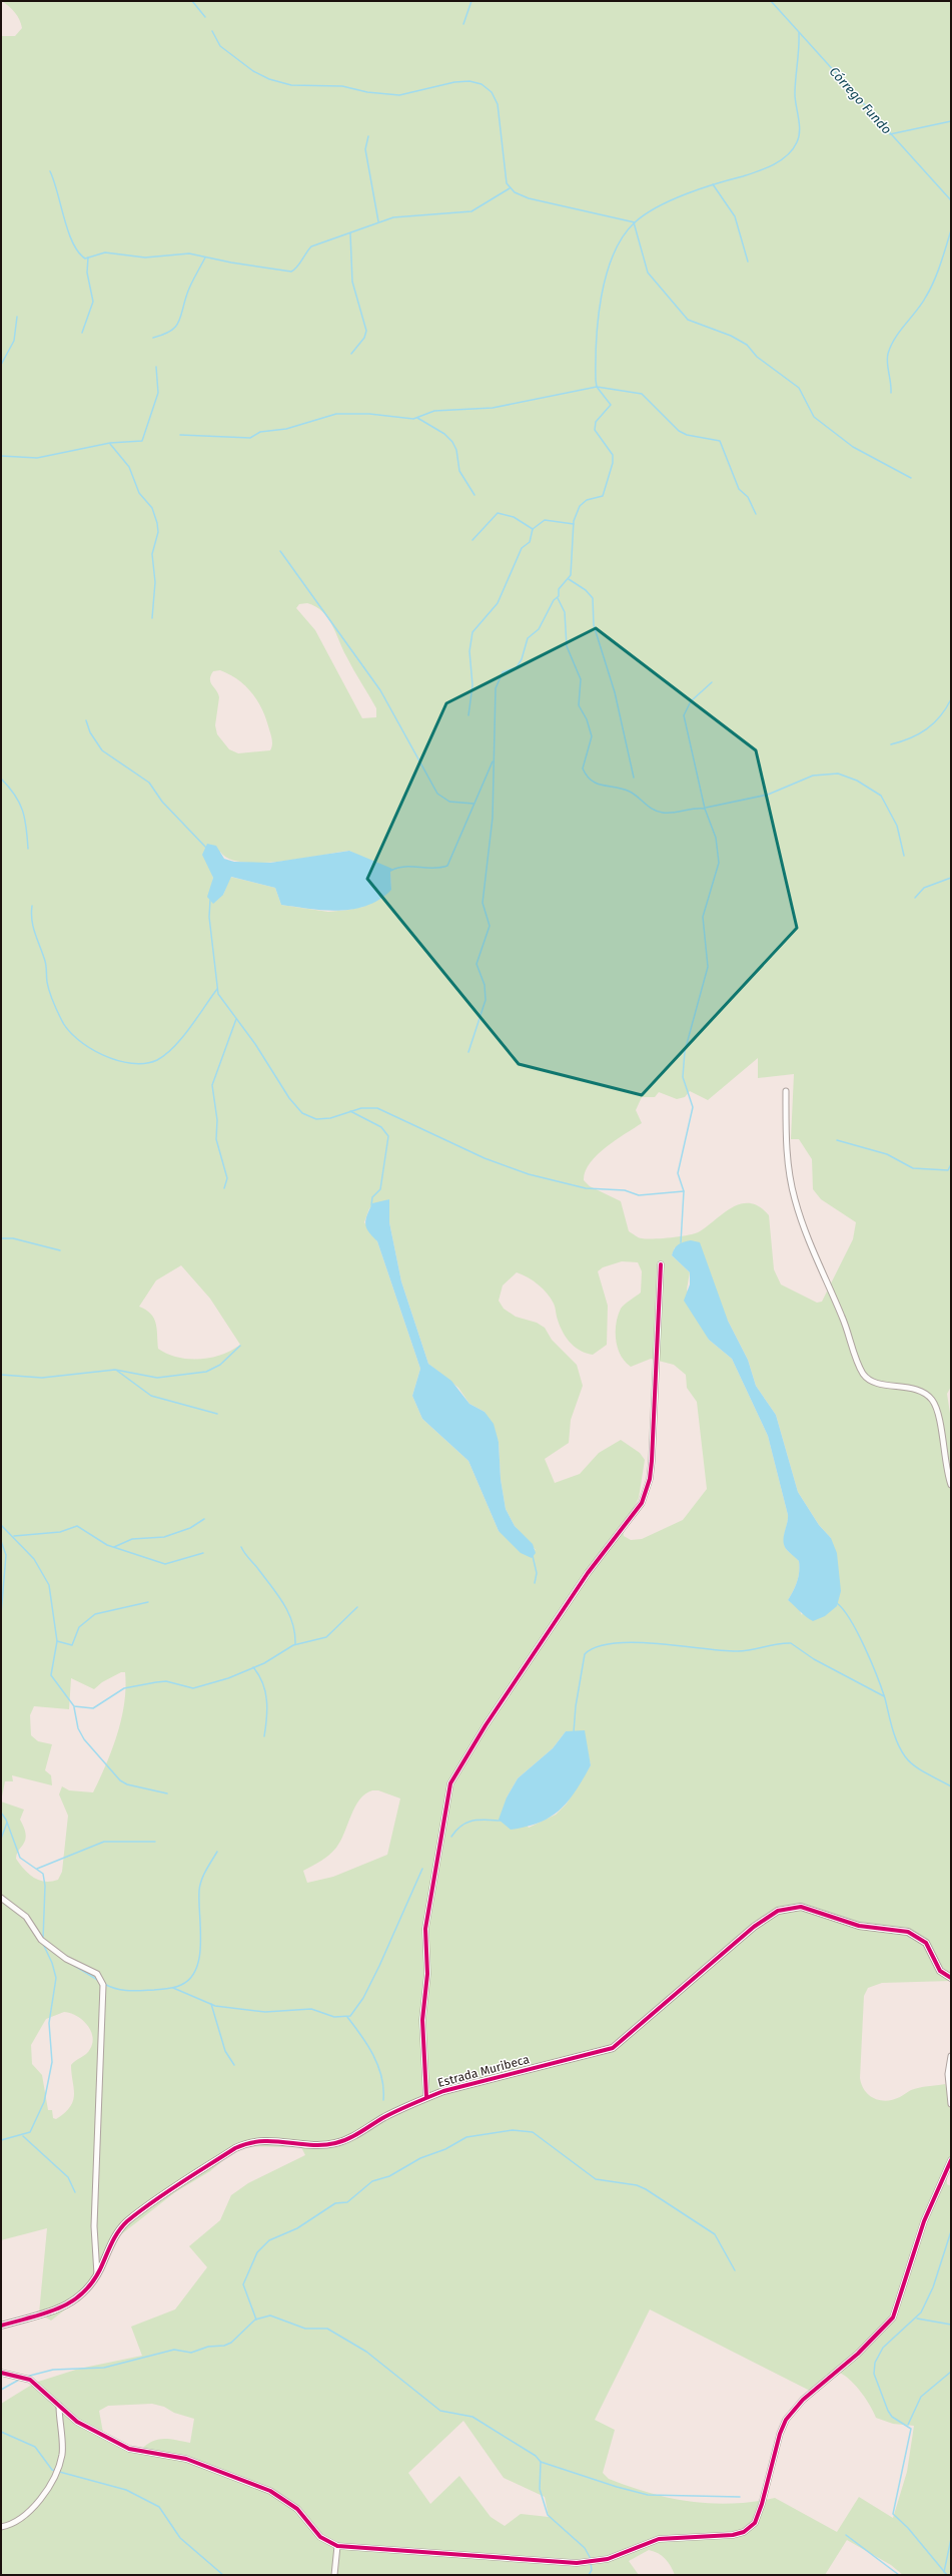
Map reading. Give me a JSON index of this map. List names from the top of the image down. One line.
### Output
{"streets":{"street":["Estrada Muribeca"]},"water":["Córrego Fundo"]}
